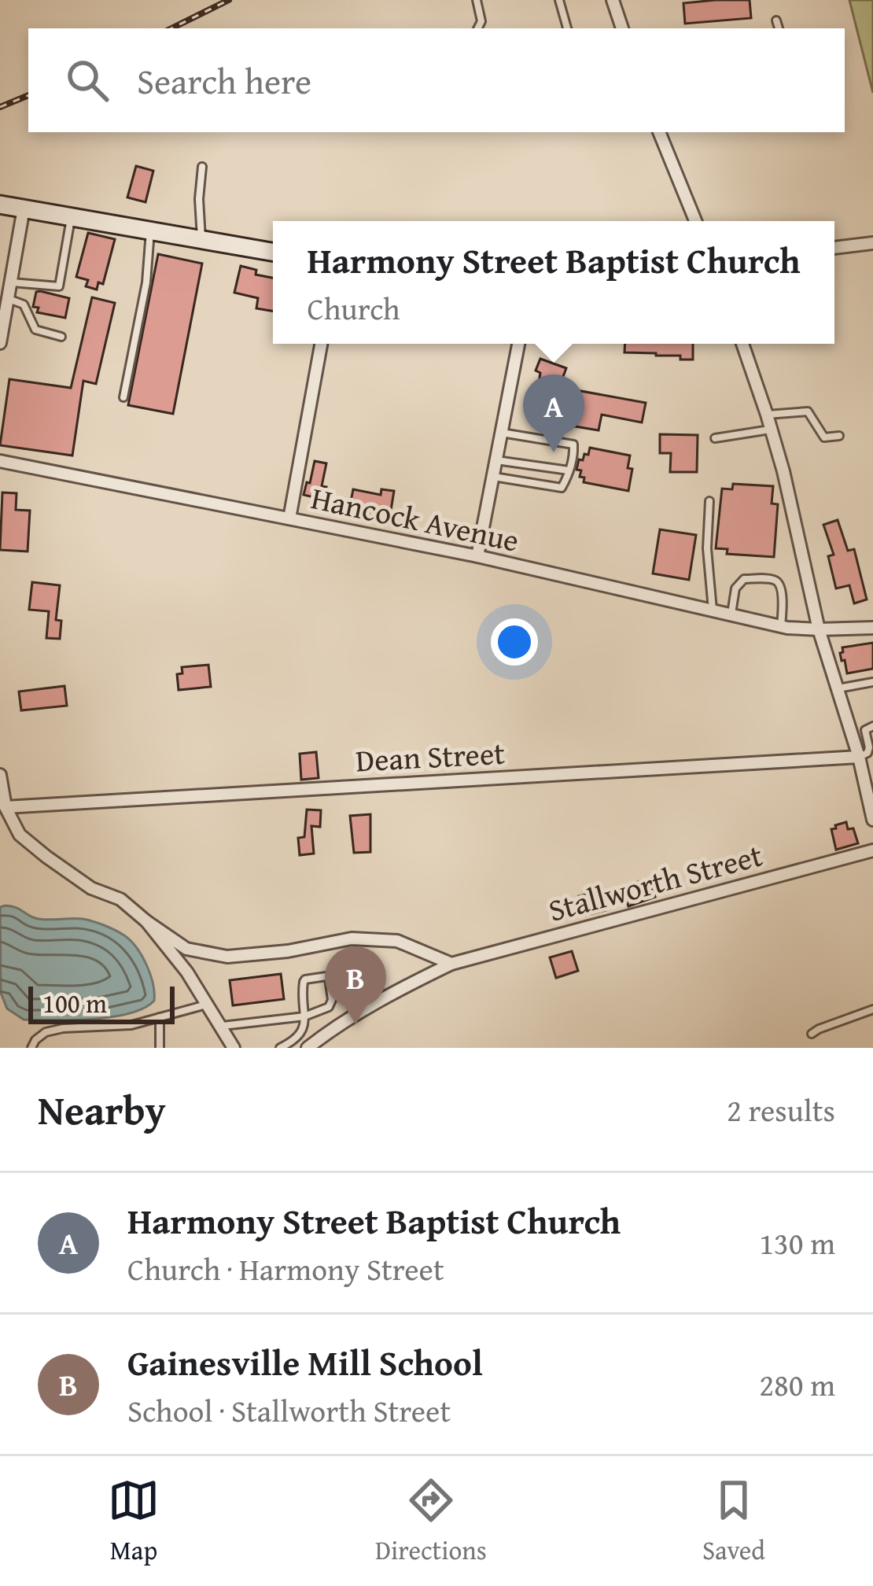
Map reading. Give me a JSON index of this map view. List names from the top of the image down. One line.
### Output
{"streets":{"street":["Hancock Avenue","Dean Street","Stallworth Street"]},"scale_bar":"100 m","page":{"search":"Search here","popup":["Harmony Street Baptist Church","Church"],"pins":["A","B"],"scale":"100 m","heading":["Nearby","2 results"],"list":[{"mark":"A","name":"Harmony Street Baptist Church","note":"Church · Harmony Street","value":"130 m"},{"mark":"B","name":"Gainesville Mill School","note":"School · Stallworth Street","value":"280 m"}],"nav":["Map","Directions","Saved"]}}
